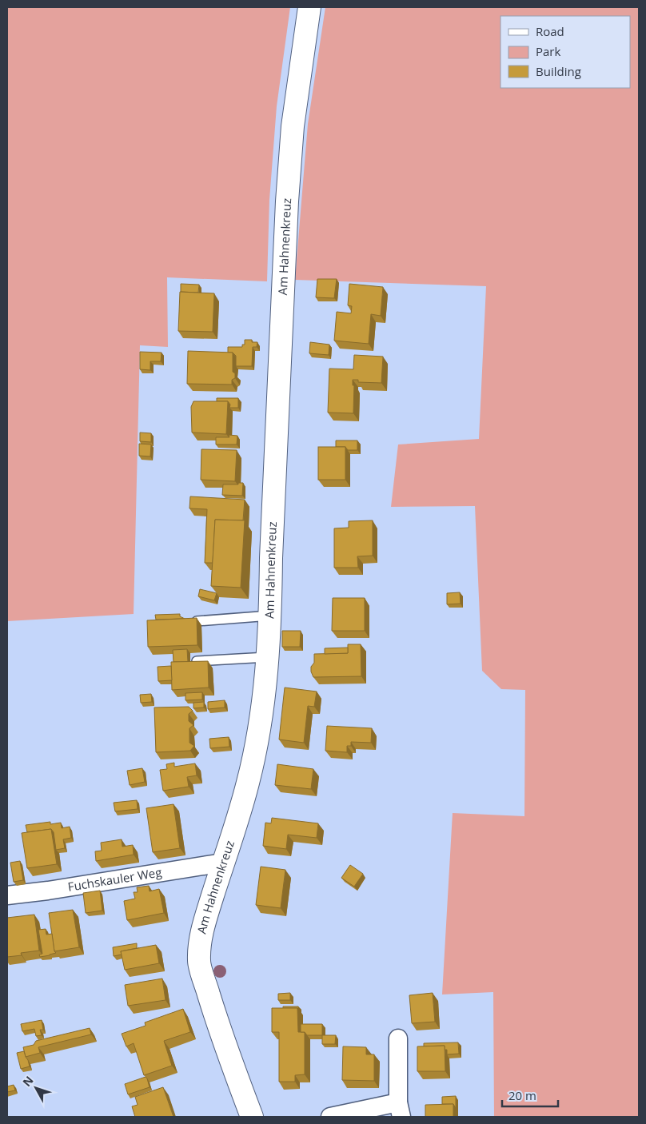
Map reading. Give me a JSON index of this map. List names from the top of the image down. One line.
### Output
{"streets":{"street":["Am Hahnenkreuz","Fuchskauler Weg"]},"crossings":[["Am Hahnenkreuz","Fuchskauler Weg"]],"legend":["Road","Park","Building"],"scale_bar":"20 m","north":"top left"}
